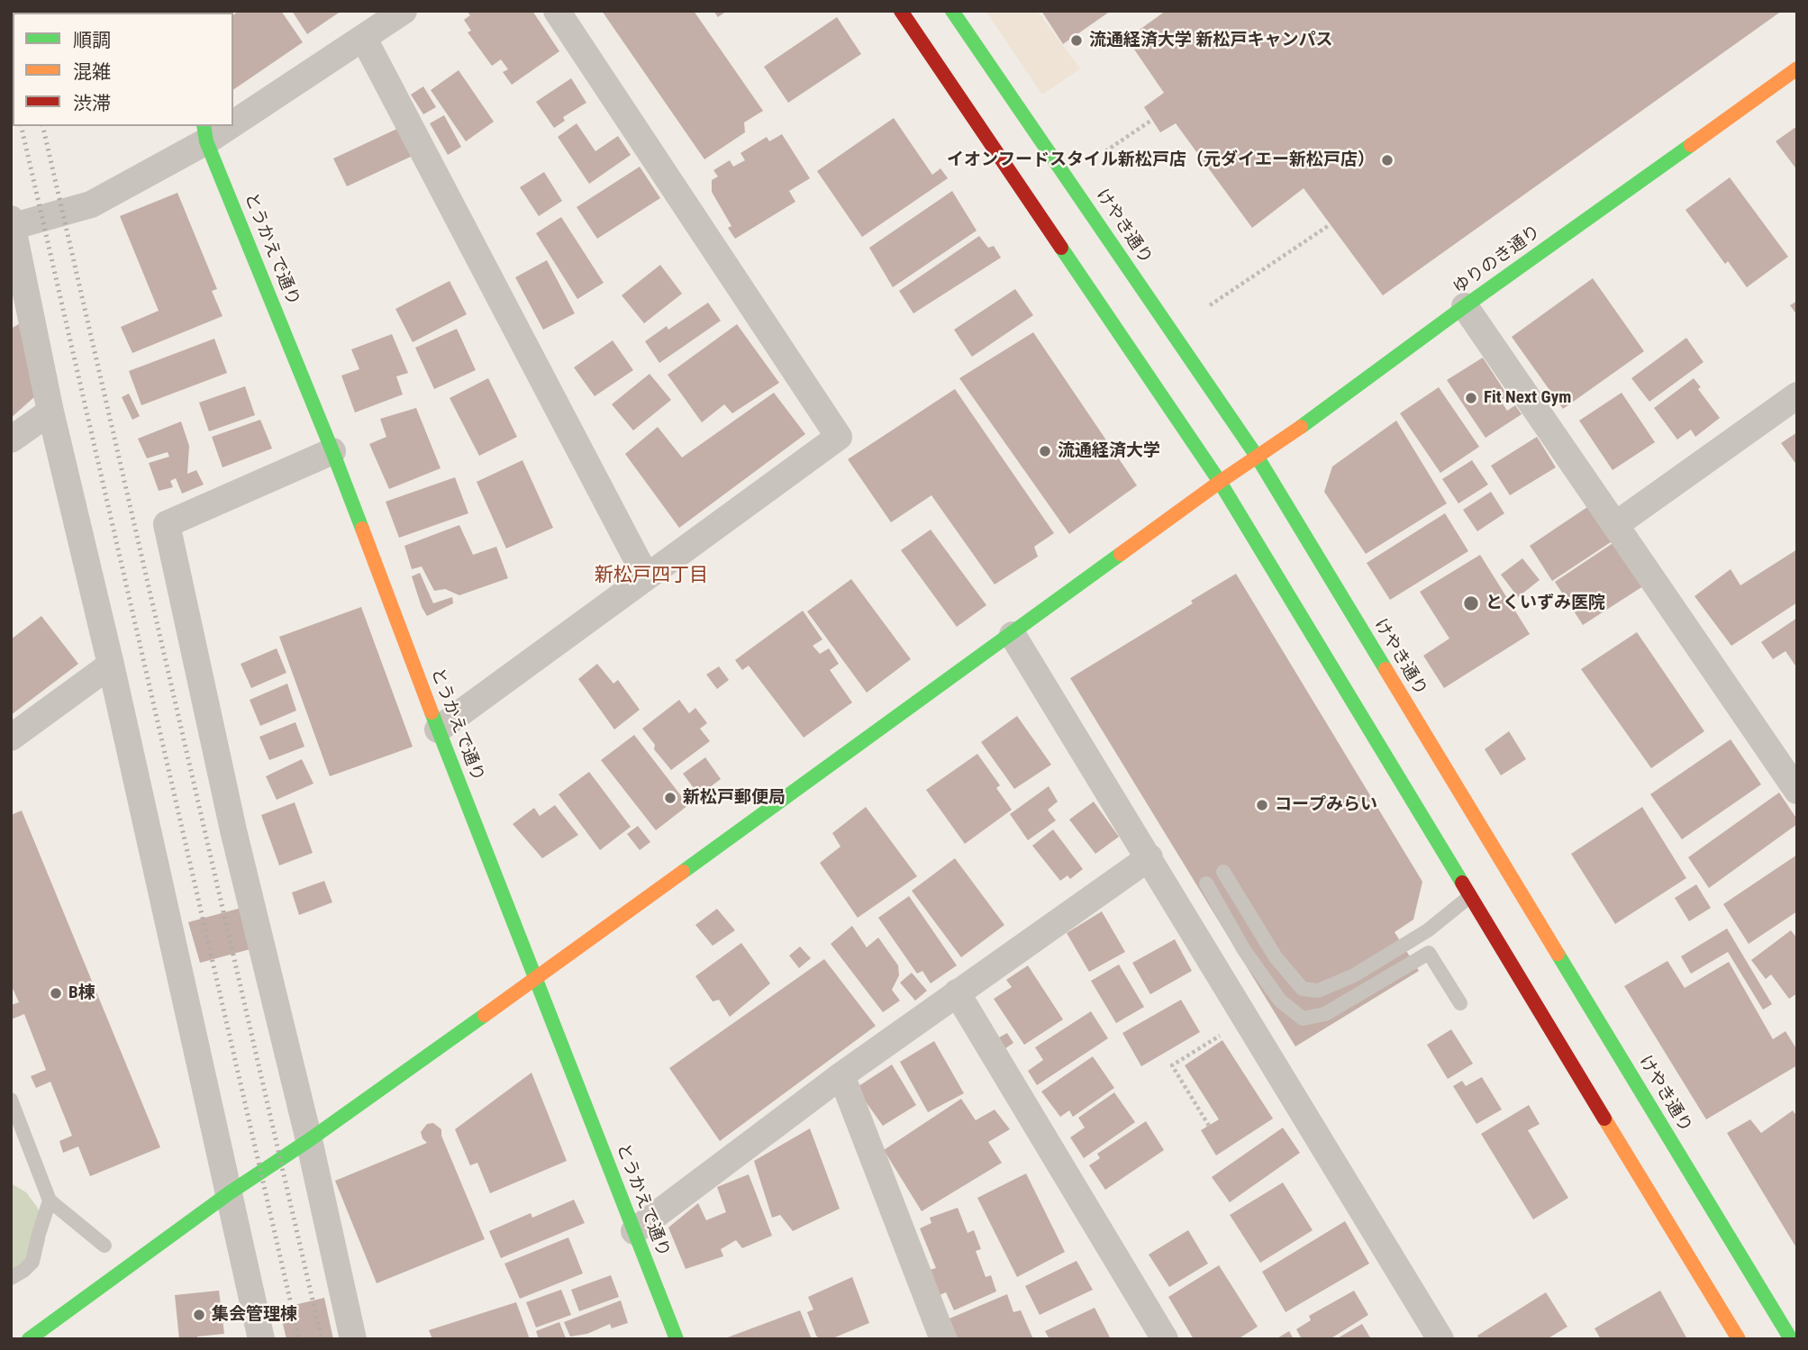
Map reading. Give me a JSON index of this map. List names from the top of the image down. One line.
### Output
{"streets":{"street":["けやき通り","とうかえで通り","ゆりのき通り"]},"crossings":[["けやき通り","ゆりのき通り"],["とうかえで通り","ゆりのき通り"]],"districts":["新松戸四丁目"],"places":["流通経済大学 新松戸キャンパス","イオンフードスタイル新松戸店（元ダイエー新松戸店）","Fit Next Gym","流通経済大学","とくいずみ医院","新松戸郵便局","コープみらい","B棟","集会管理棟"],"legend":["順調","混雑","渋滞"]}
